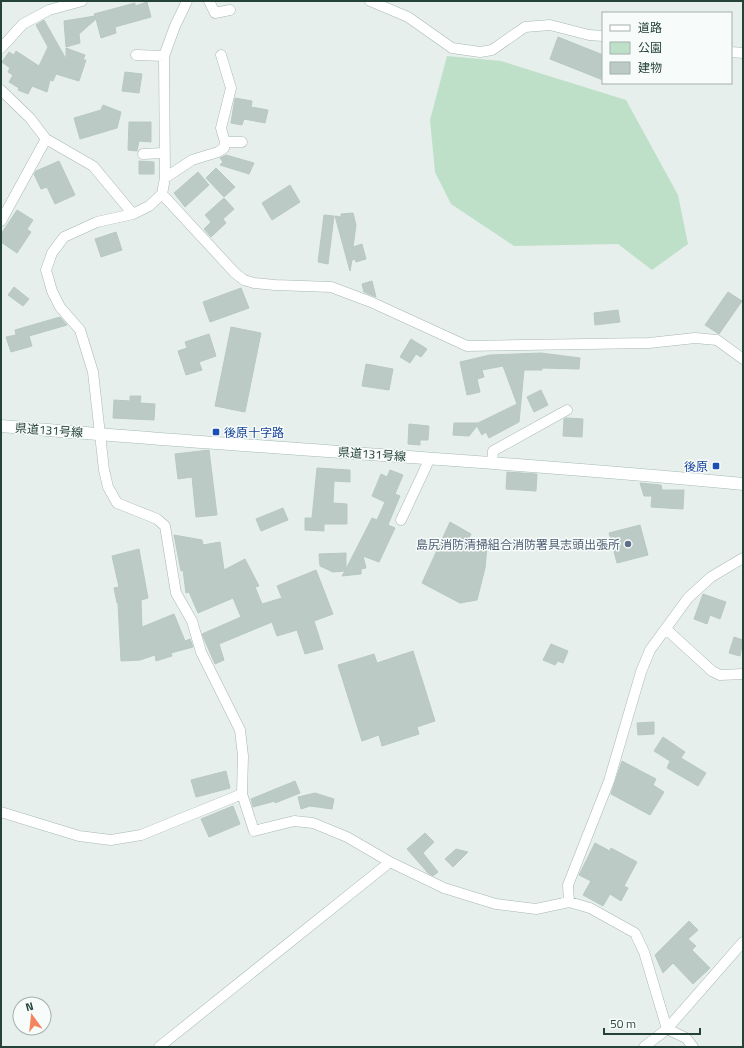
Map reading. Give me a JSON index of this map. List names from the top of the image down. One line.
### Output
{"streets":{"main road":["県道131号線"]},"places":{"transit":["後原十字路","後原"],"other":["島尻消防清掃組合消防署具志頭出張所"]},"legend":["道路","公園","建物"],"scale_bar":"50 m","north":"top"}
